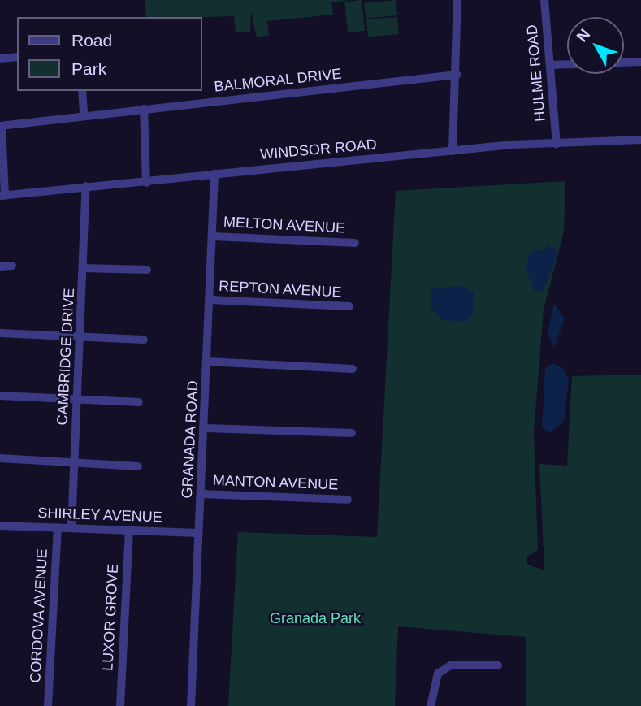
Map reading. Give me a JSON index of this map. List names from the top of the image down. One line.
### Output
{"streets":{"street":["HULME ROAD","BALMORAL DRIVE","WINDSOR ROAD","MELTON AVENUE","REPTON AVENUE","CAMBRIDGE DRIVE","GRANADA ROAD","MANTON AVENUE","SHIRLEY AVENUE","CORDOVA AVENUE","LUXOR GROVE"]},"crossings":[["HULME ROAD","WINDSOR ROAD"],["WINDSOR ROAD","CAMBRIDGE DRIVE"],["WINDSOR ROAD","GRANADA ROAD"],["MELTON AVENUE","GRANADA ROAD"],["REPTON AVENUE","GRANADA ROAD"],["CAMBRIDGE DRIVE","SHIRLEY AVENUE"],["GRANADA ROAD","MANTON AVENUE"],["GRANADA ROAD","SHIRLEY AVENUE"],["SHIRLEY AVENUE","CORDOVA AVENUE"],["SHIRLEY AVENUE","LUXOR GROVE"]],"parks":["Granada Park"],"legend":["Road","Park"],"north":"top left"}
